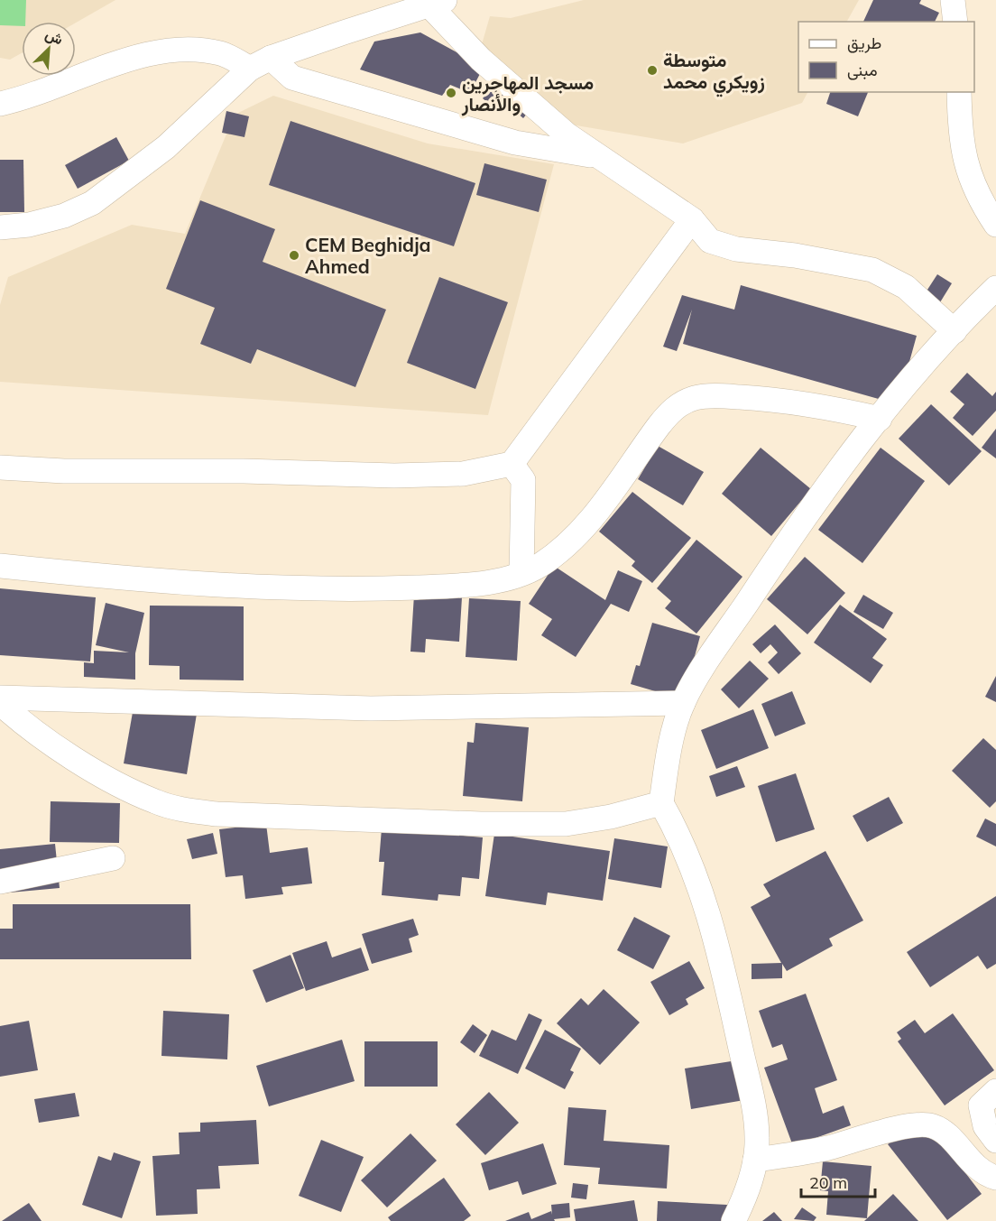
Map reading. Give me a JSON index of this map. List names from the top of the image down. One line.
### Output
{"places":["متوسطة زويكري محمد","مسجد المهاجرين والأنصار","CEM Beghidja Ahmed"],"legend":["طريق","مبنى"],"scale_bar":"20 m","north":"top right"}
